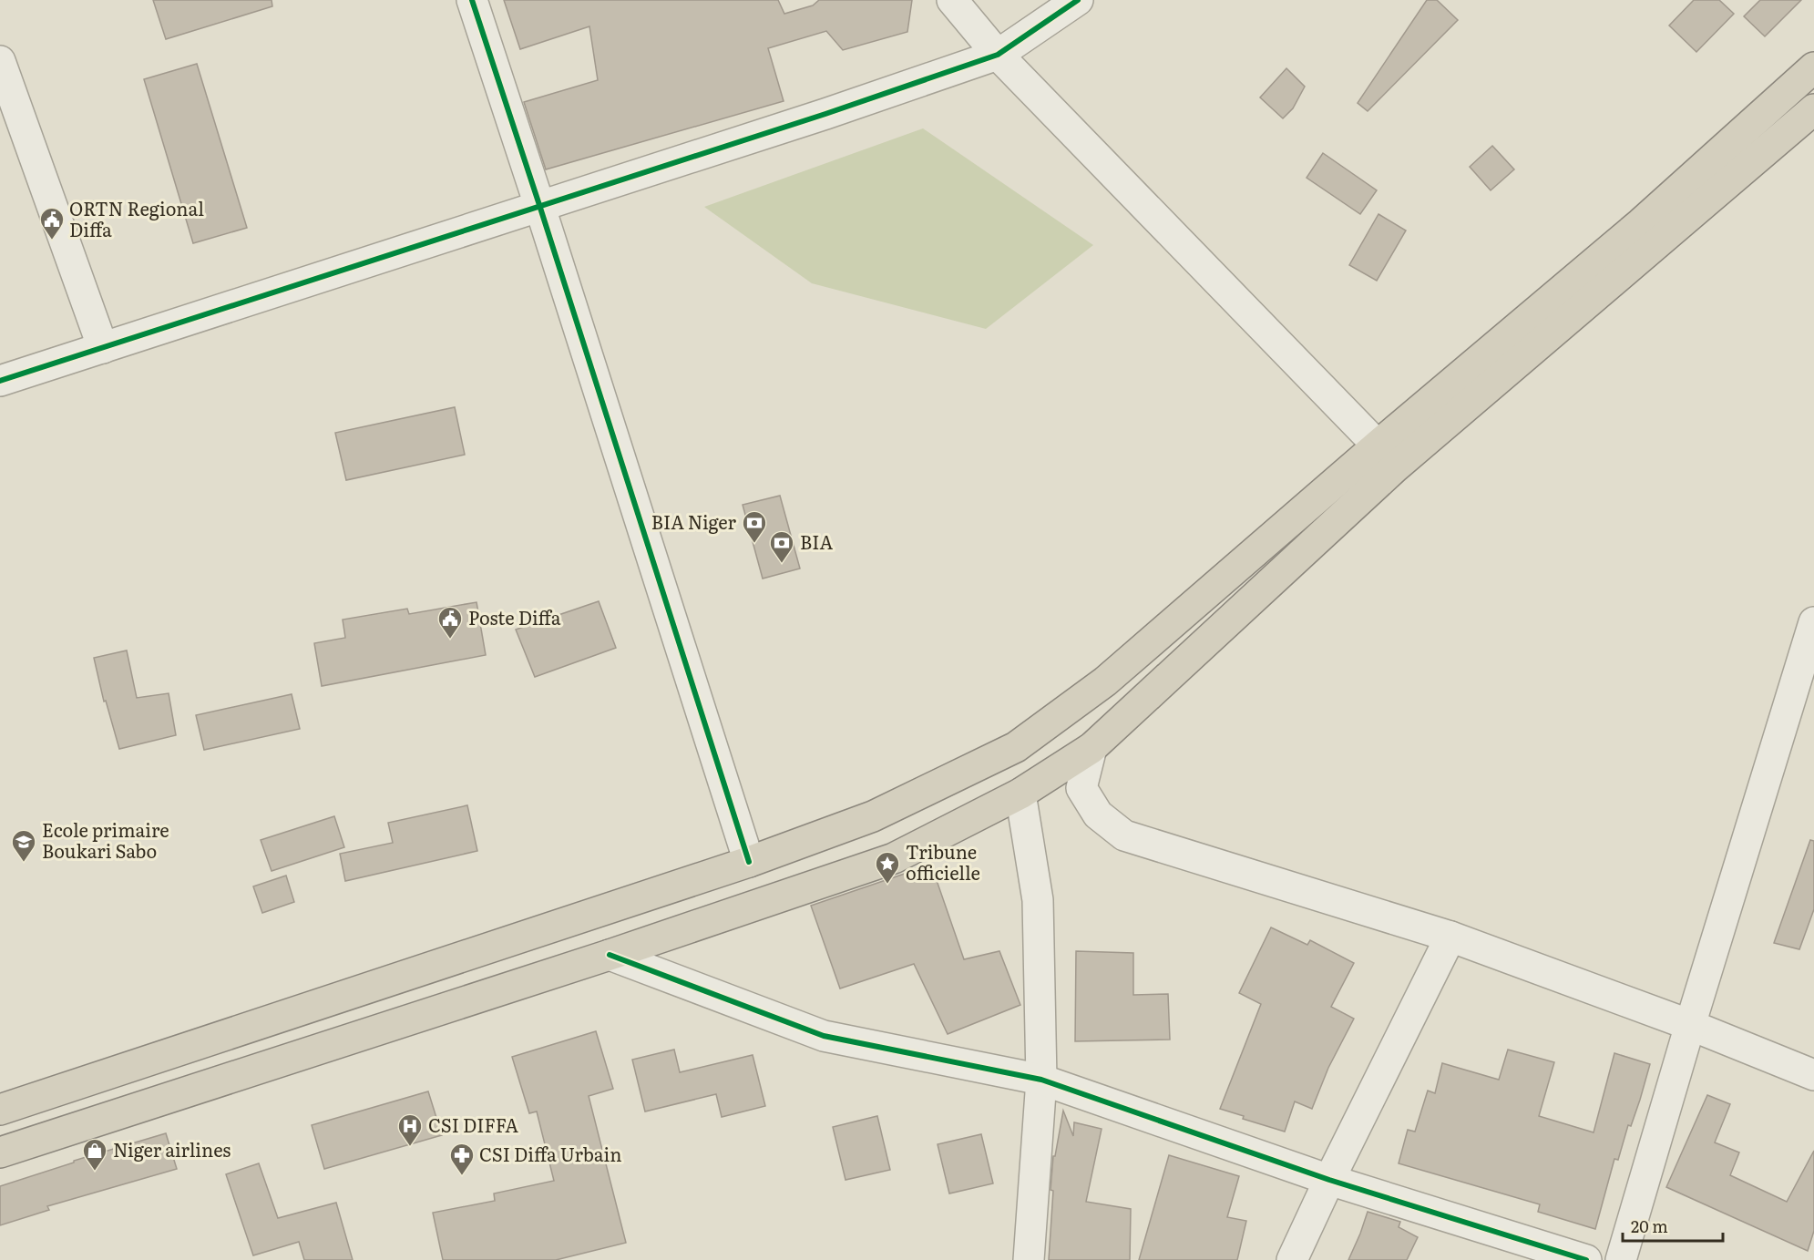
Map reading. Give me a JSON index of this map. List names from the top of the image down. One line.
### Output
{"places":{"public building":["ORTN Regional Diffa","Poste Diffa"],"bank":["BIA Niger","BIA"],"school or university":["Ecole primaire Boukari Sabo"],"place":["Tribune officielle"],"hospital":["CSI DIFFA"],"shop":["Niger airlines"],"pharmacy":["CSI Diffa Urbain"]},"scale_bar":"20 m"}
